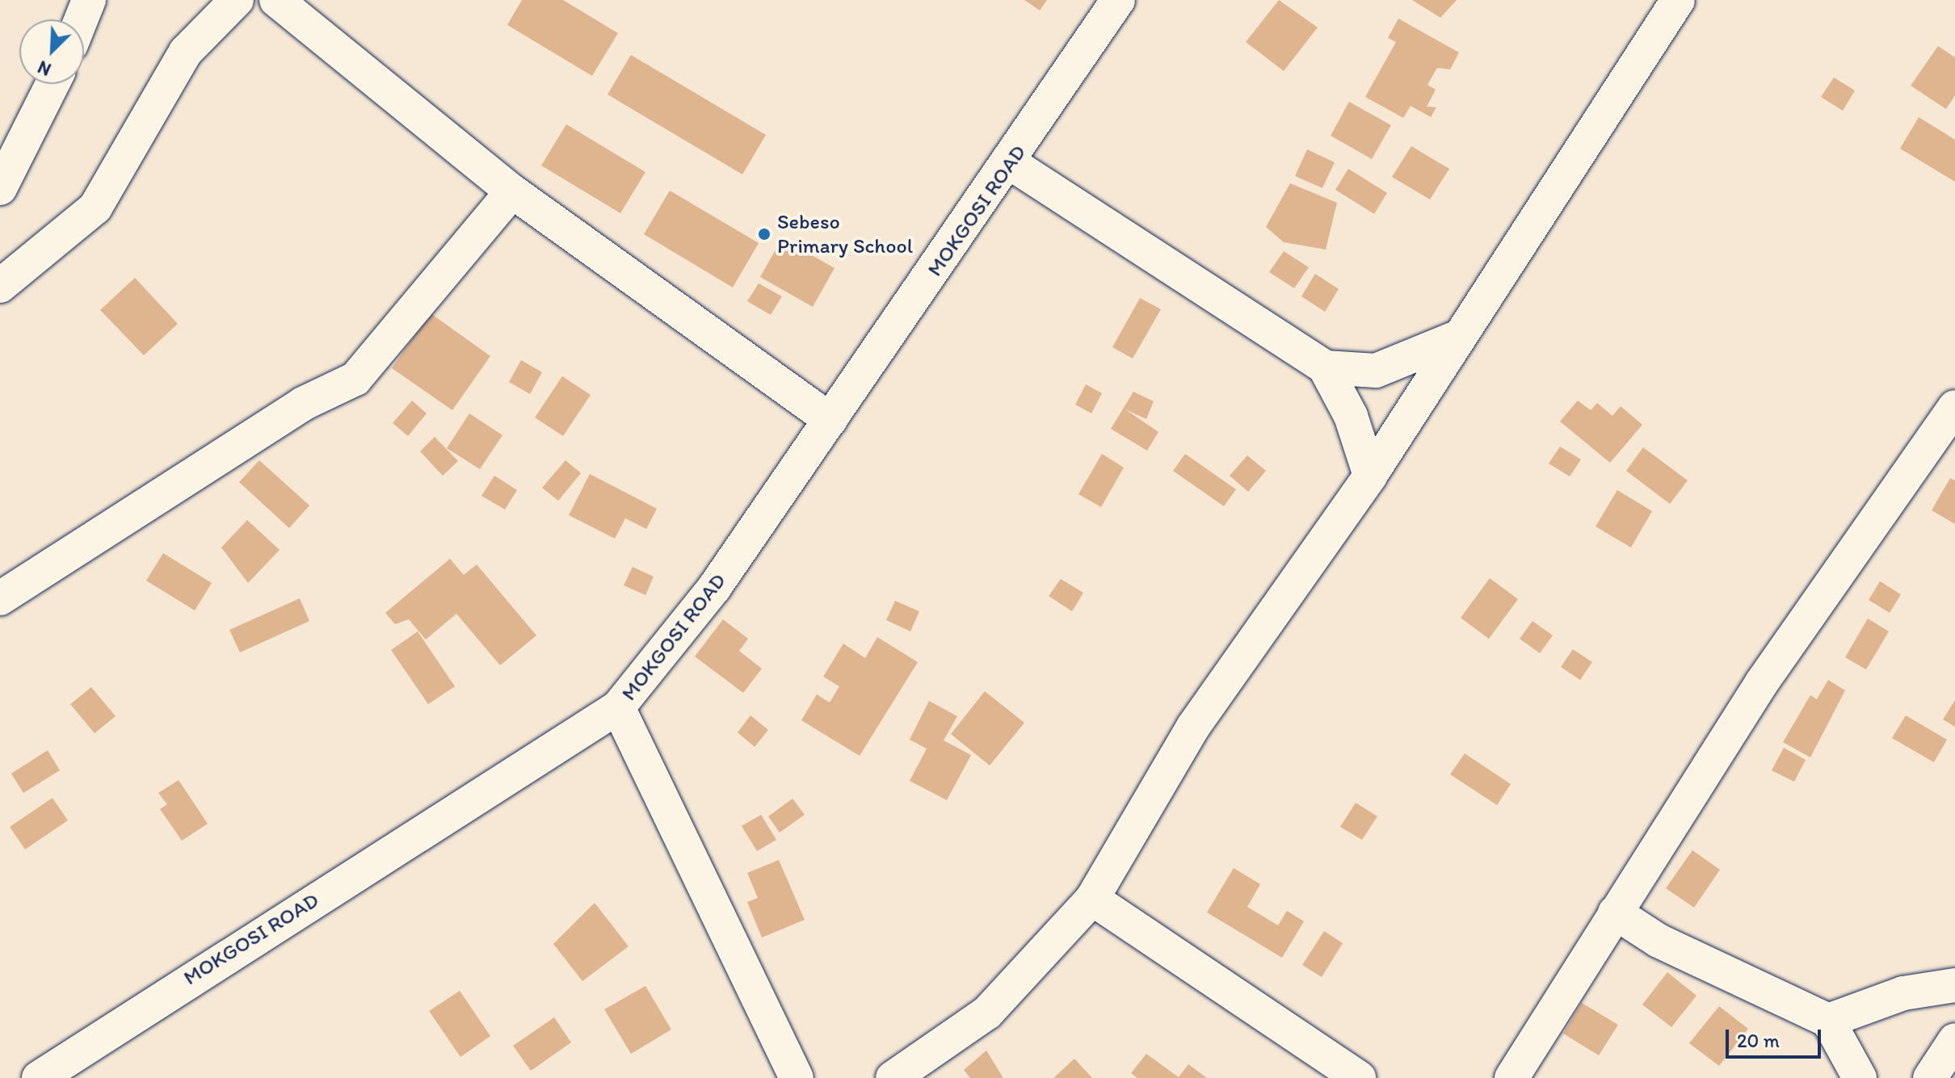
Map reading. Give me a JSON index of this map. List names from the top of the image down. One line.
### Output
{"streets":{"street":["MOKGOSI ROAD"]},"places":["Sebeso Primary School"],"scale_bar":"20 m","north":"bottom left"}
